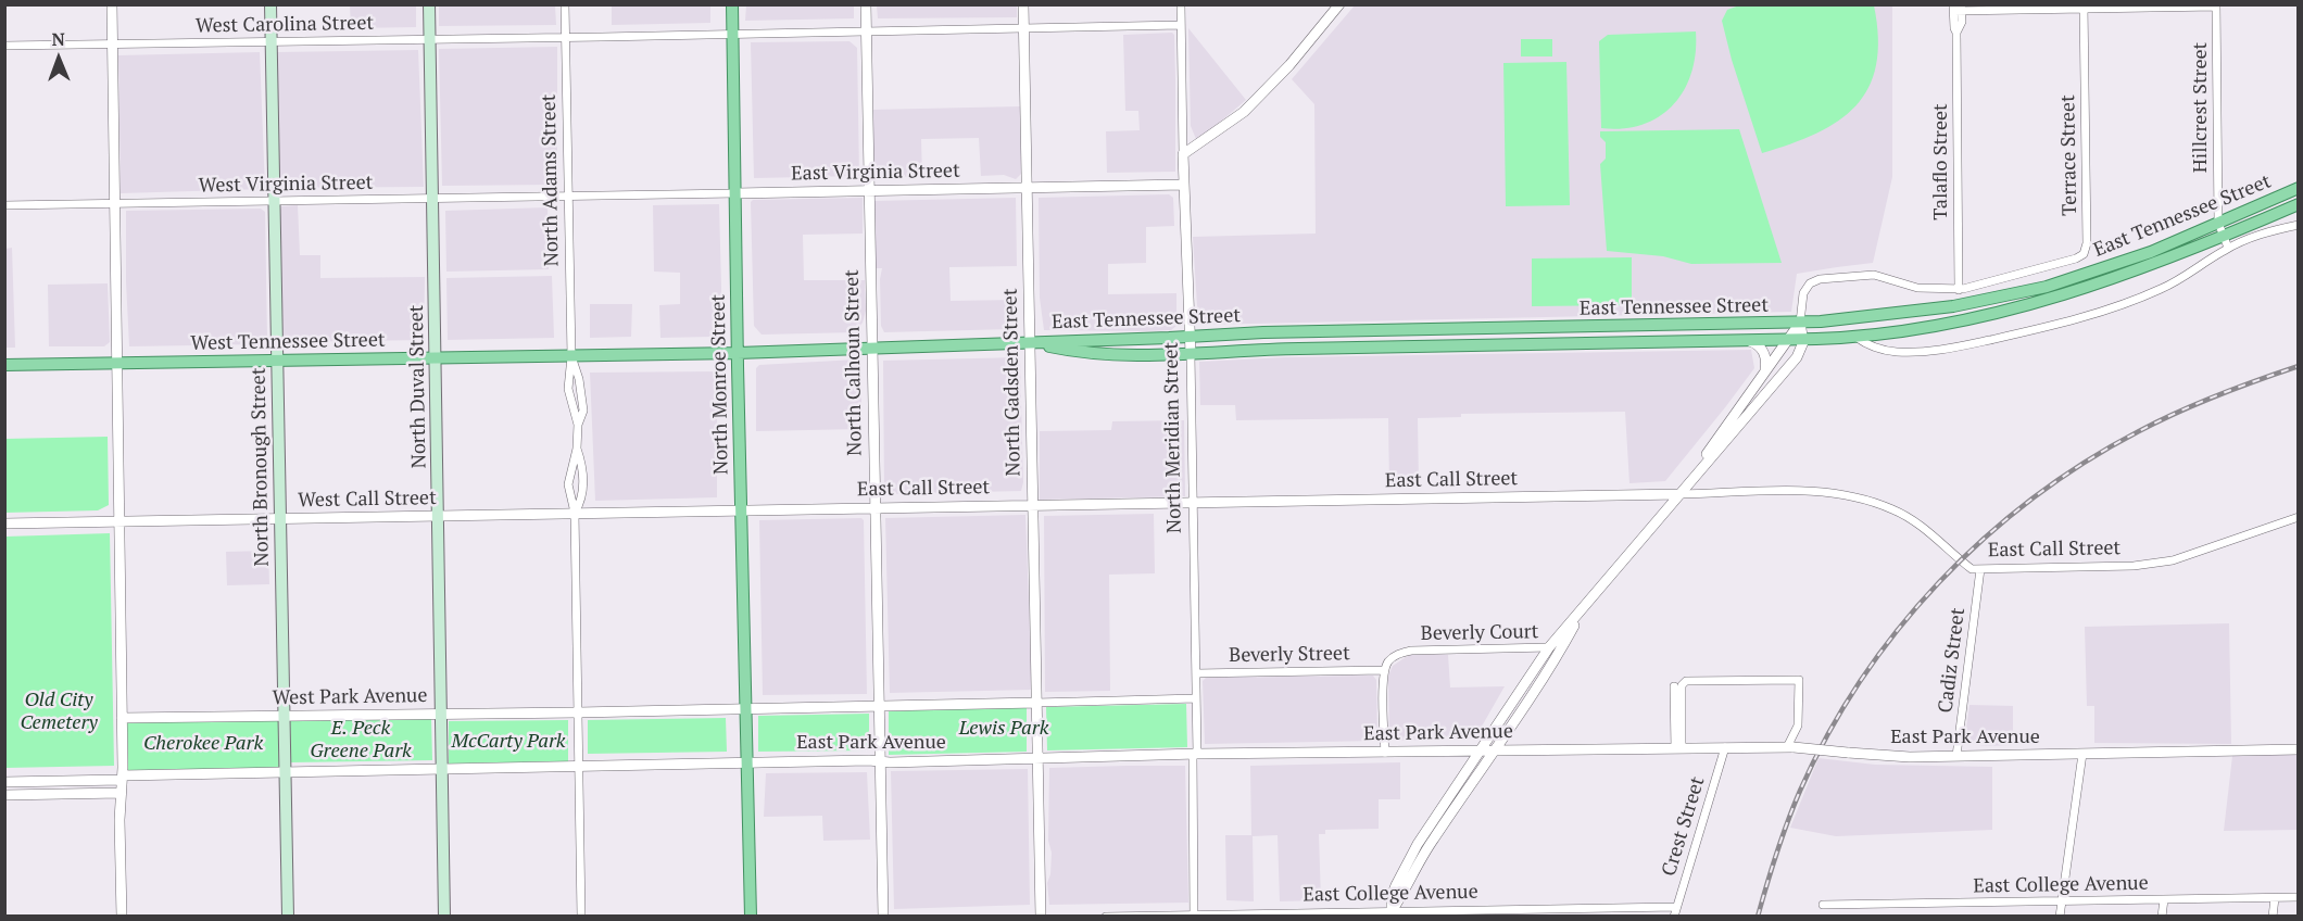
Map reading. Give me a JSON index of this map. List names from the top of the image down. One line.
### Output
{"streets":{"main road":["East Tennessee Street","West Tennessee Street","North Monroe Street","North Duval Street","North Bronough Street"],"street":["West Carolina Street","Hillcrest Street","Terrace Street","Talaflo Street","East Virginia Street","North Adams Street","West Virginia Street","North Calhoun Street","North Gadsden Street","North Meridian Street","East Call Street","West Call Street","Beverly Court","Beverly Street","Cadiz Street","West Park Avenue","East Park Avenue","Crest Street","East College Avenue"]},"crossings":[["West Carolina Street","North Adams Street"],["West Carolina Street","North Calhoun Street"],["West Carolina Street","North Gadsden Street"],["West Carolina Street","North Monroe Street"],["West Carolina Street","North Duval Street"],["West Carolina Street","North Meridian Street"],["West Carolina Street","North Bronough Street"],["Hillcrest Street","East Tennessee Street"],["Terrace Street","Talaflo Street"],["Terrace Street","East Tennessee Street"],["East Virginia Street","North Adams Street"],["East Virginia Street","West Virginia Street"],["East Virginia Street","North Calhoun Street"],["East Virginia Street","North Gadsden Street"],["East Virginia Street","North Monroe Street"],["East Virginia Street","North Meridian Street"],["North Adams Street","West Virginia Street"],["North Adams Street","East Tennessee Street"],["North Adams Street","West Tennessee Street"],["North Adams Street","East Call Street"],["North Adams Street","West Call Street"],["North Adams Street","West Park Avenue"],["North Adams Street","East Park Avenue"],["West Virginia Street","North Duval Street"],["West Virginia Street","North Bronough Street"],["East Tennessee Street","West Tennessee Street"],["East Tennessee Street","North Calhoun Street"],["East Tennessee Street","North Gadsden Street"],["East Tennessee Street","North Monroe Street"],["East Tennessee Street","North Meridian Street"],["West Tennessee Street","North Duval Street"],["West Tennessee Street","North Bronough Street"],["North Calhoun Street","East Call Street"],["North Calhoun Street","East Park Avenue"],["North Gadsden Street","East Call Street"],["North Gadsden Street","East Park Avenue"],["North Monroe Street","East Call Street"],["North Monroe Street","East Park Avenue"],["North Duval Street","West Call Street"],["North Duval Street","West Park Avenue"],["North Meridian Street","East Call Street"],["North Meridian Street","Beverly Street"],["North Meridian Street","East Park Avenue"],["North Meridian Street","East College Avenue"],["North Bronough Street","West Call Street"],["North Bronough Street","West Park Avenue"],["East Call Street","West Call Street"],["East Call Street","Cadiz Street"],["Beverly Court","Beverly Street"],["Cadiz Street","East Park Avenue"],["West Park Avenue","East Park Avenue"],["East Park Avenue","Crest Street"],["Crest Street","East College Avenue"]],"parks":["Old City Cemetery","E. Peck Greene Park","Lewis Park","McCarty Park","Cherokee Park"],"north":"top"}
